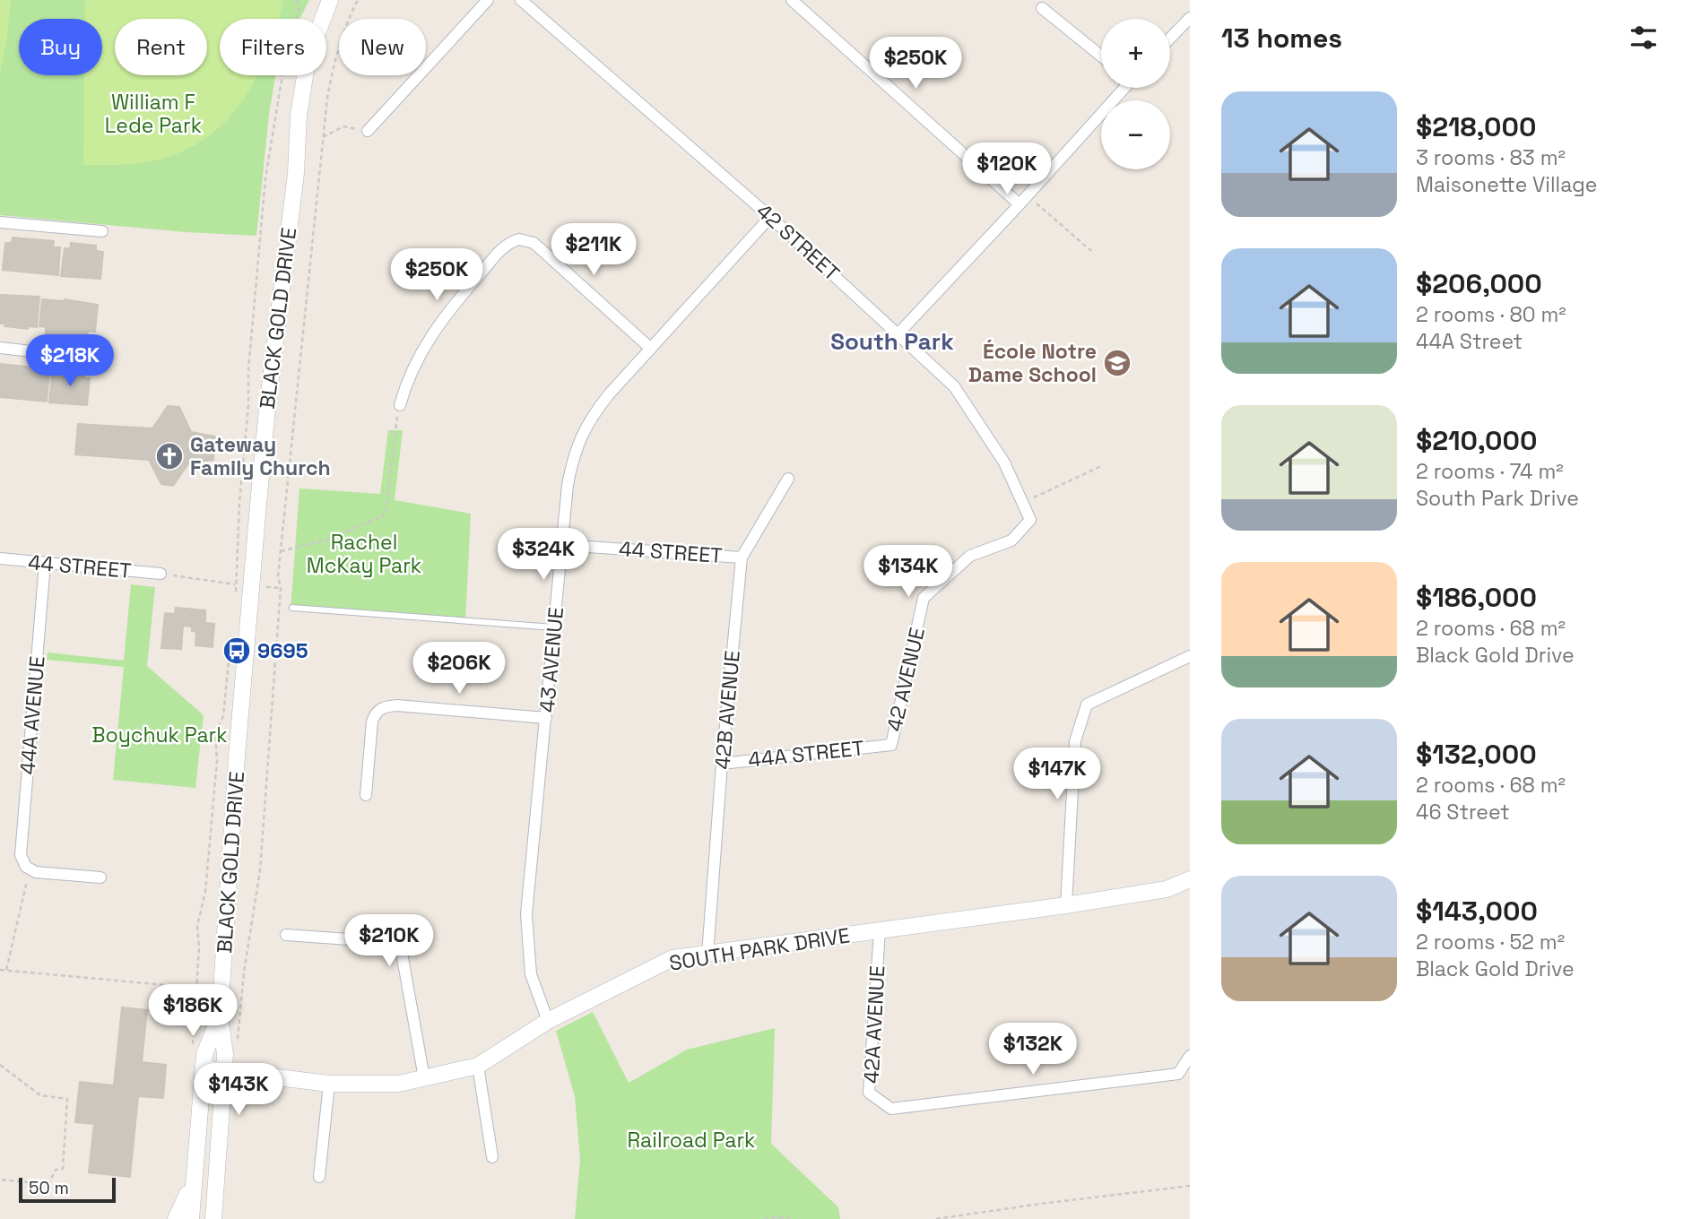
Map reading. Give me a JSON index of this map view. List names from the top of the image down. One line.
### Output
{"streets":{"main road":["BLACK GOLD DRIVE","SOUTH PARK DRIVE"],"street":["42 STREET","44 STREET","43 AVENUE","42 AVENUE","42B AVENUE","44A AVENUE","44A STREET","42A AVENUE"]},"crossings":[["42 STREET","43 AVENUE"],["42 STREET","42 AVENUE"],["BLACK GOLD DRIVE","SOUTH PARK DRIVE"],["44 STREET","43 AVENUE"],["44 STREET","42B AVENUE"],["44 STREET","44A AVENUE"],["43 AVENUE","SOUTH PARK DRIVE"],["42 AVENUE","44A STREET"],["42B AVENUE","44A STREET"],["42B AVENUE","SOUTH PARK DRIVE"],["SOUTH PARK DRIVE","42A AVENUE"]],"districts":["South Park"],"parks":["William F Lede Park","Rachel McKay Park","Boychuk Park","Railroad Park"],"places":{"school or university":["École Notre Dame School"],"church":["Gateway Family Church"],"bus stop":["9695"]},"scale_bar":"50 m","page":{"heading":"13 homes","map_buttons":["+","−"],"chip":["Buy","Rent","Filters","New"],"price":["$250K","$120K","$211K","$250K","$218K","$324K","$134K","$206K","$147K","$210K","$186K","$132K","$143K"],"list":[{"name":"$218,000","note":"3 rooms · 83 m² · Maisonette Village"},{"name":"$206,000","note":"2 rooms · 80 m² · 44A Street"},{"name":"$210,000","note":"2 rooms · 74 m² · South Park Drive"},{"name":"$186,000","note":"2 rooms · 68 m² · Black Gold Drive"},{"name":"$132,000","note":"2 rooms · 68 m² · 46 Street"},{"name":"$143,000","note":"2 rooms · 52 m² · Black Gold Drive"}],"scale":"50 m"}}
